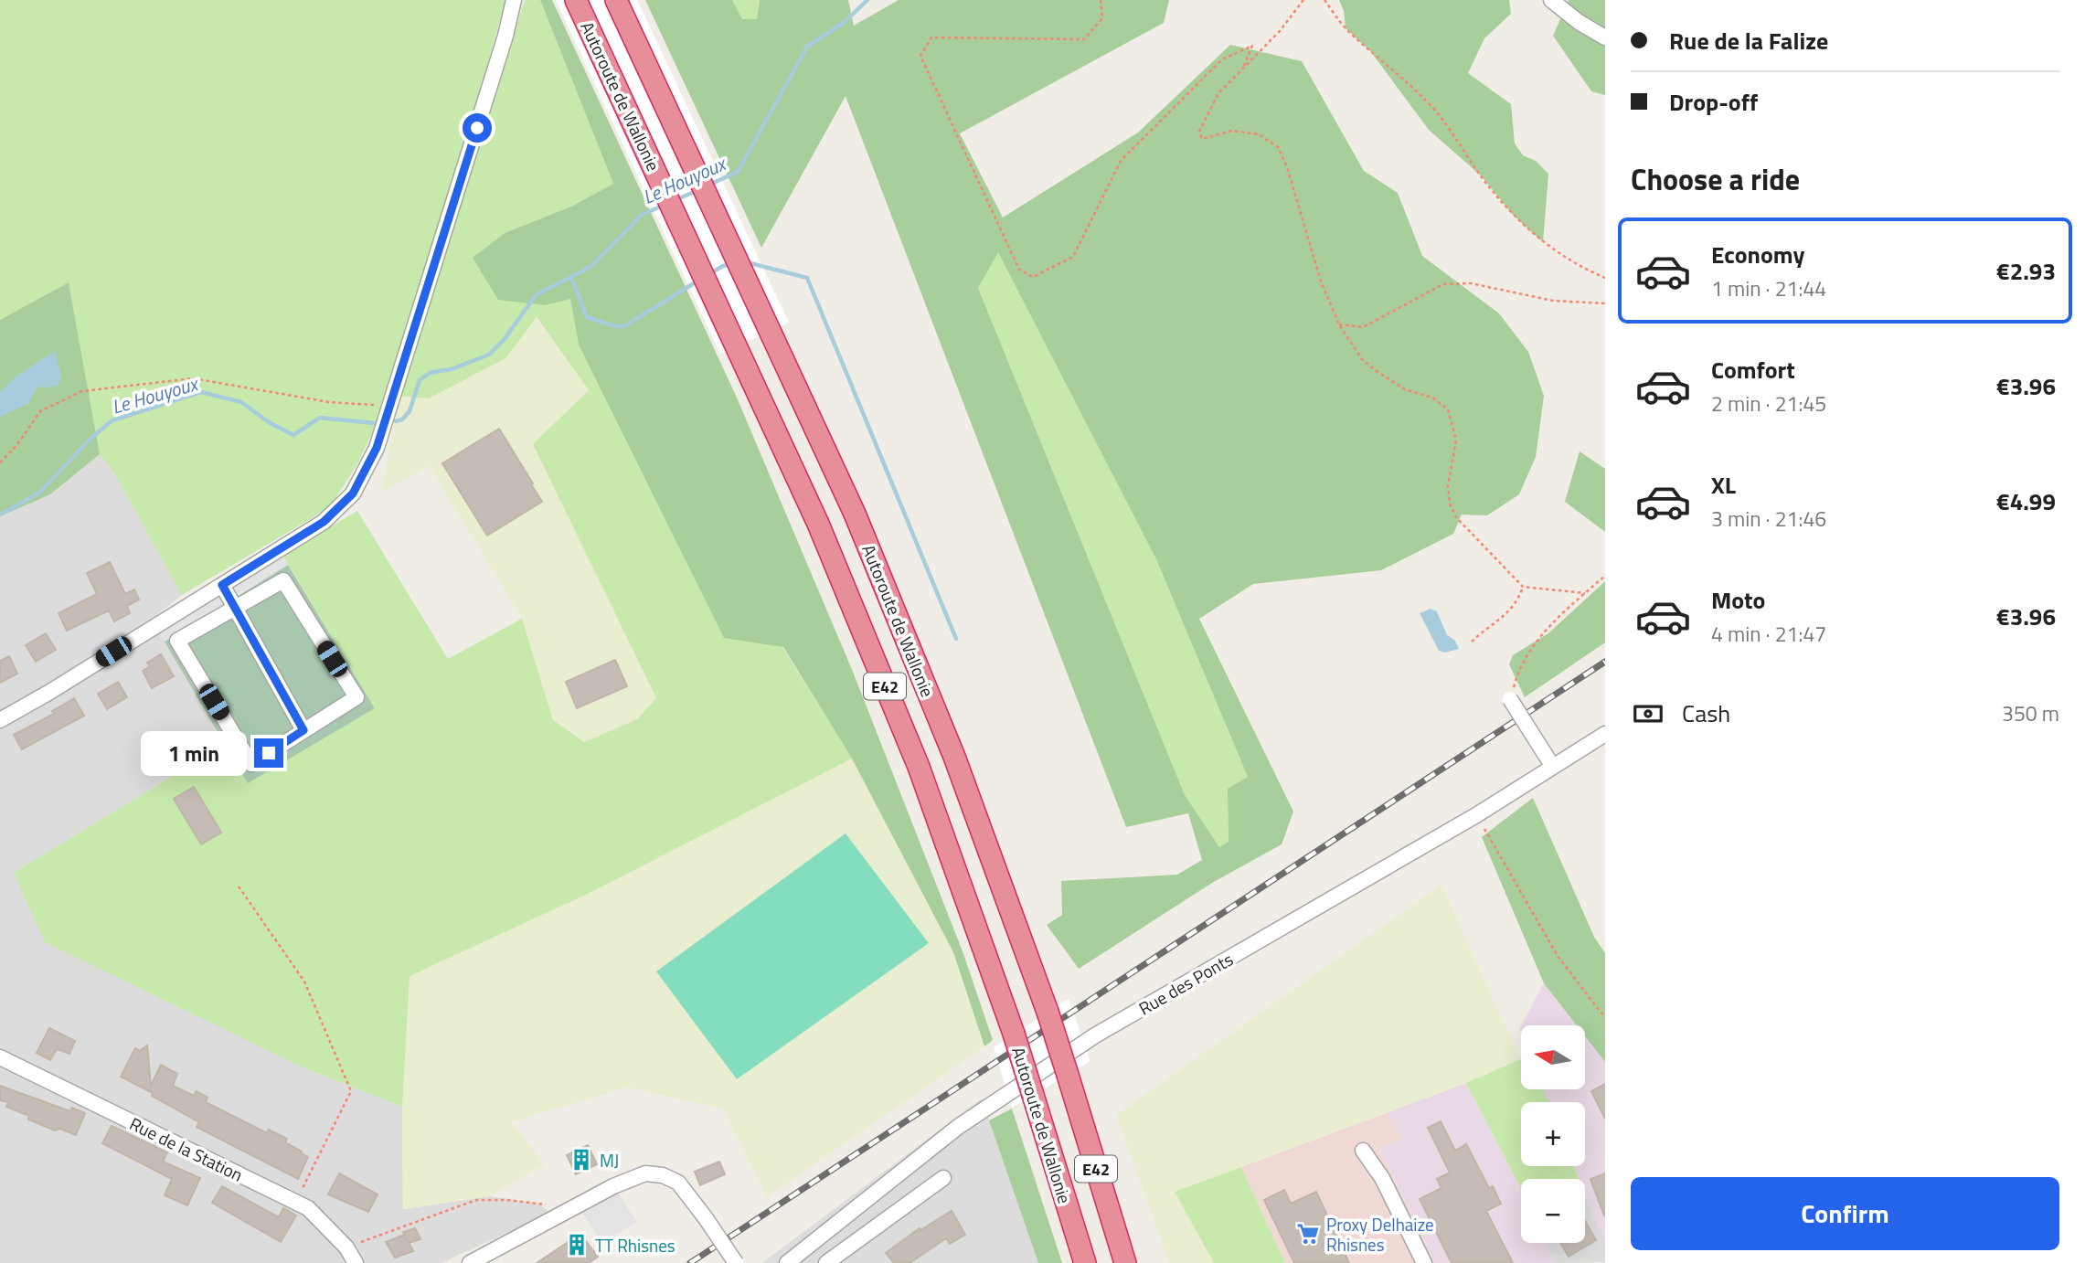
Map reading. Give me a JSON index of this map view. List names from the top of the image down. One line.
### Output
{"streets":{"highway":["Autoroute de Wallonie","E42"],"street":["Rue des Ponts","Rue de la Station"]},"water":["Le Houyoux"],"places":{"building":["MJ","TT Rhisnes"],"supermarket":["Proxy Delhaize Rhisnes"]},"north":"left","page":{"banner":["Rue de la Falize","Drop-off"],"heading":"Choose a ride","list":[{"name":"Economy","note":"1 min · 21:44","value":"€2.93"},{"name":"Comfort","note":"2 min · 21:45","value":"€3.96"},{"name":"XL","note":"3 min · 21:46","value":"€4.99"},{"name":"Moto","note":"4 min · 21:47","value":"€3.96"}],"pay":["Cash","350 m"],"bubble":"1 min","map_buttons":["+","−"],"buttons":"Confirm"}}
